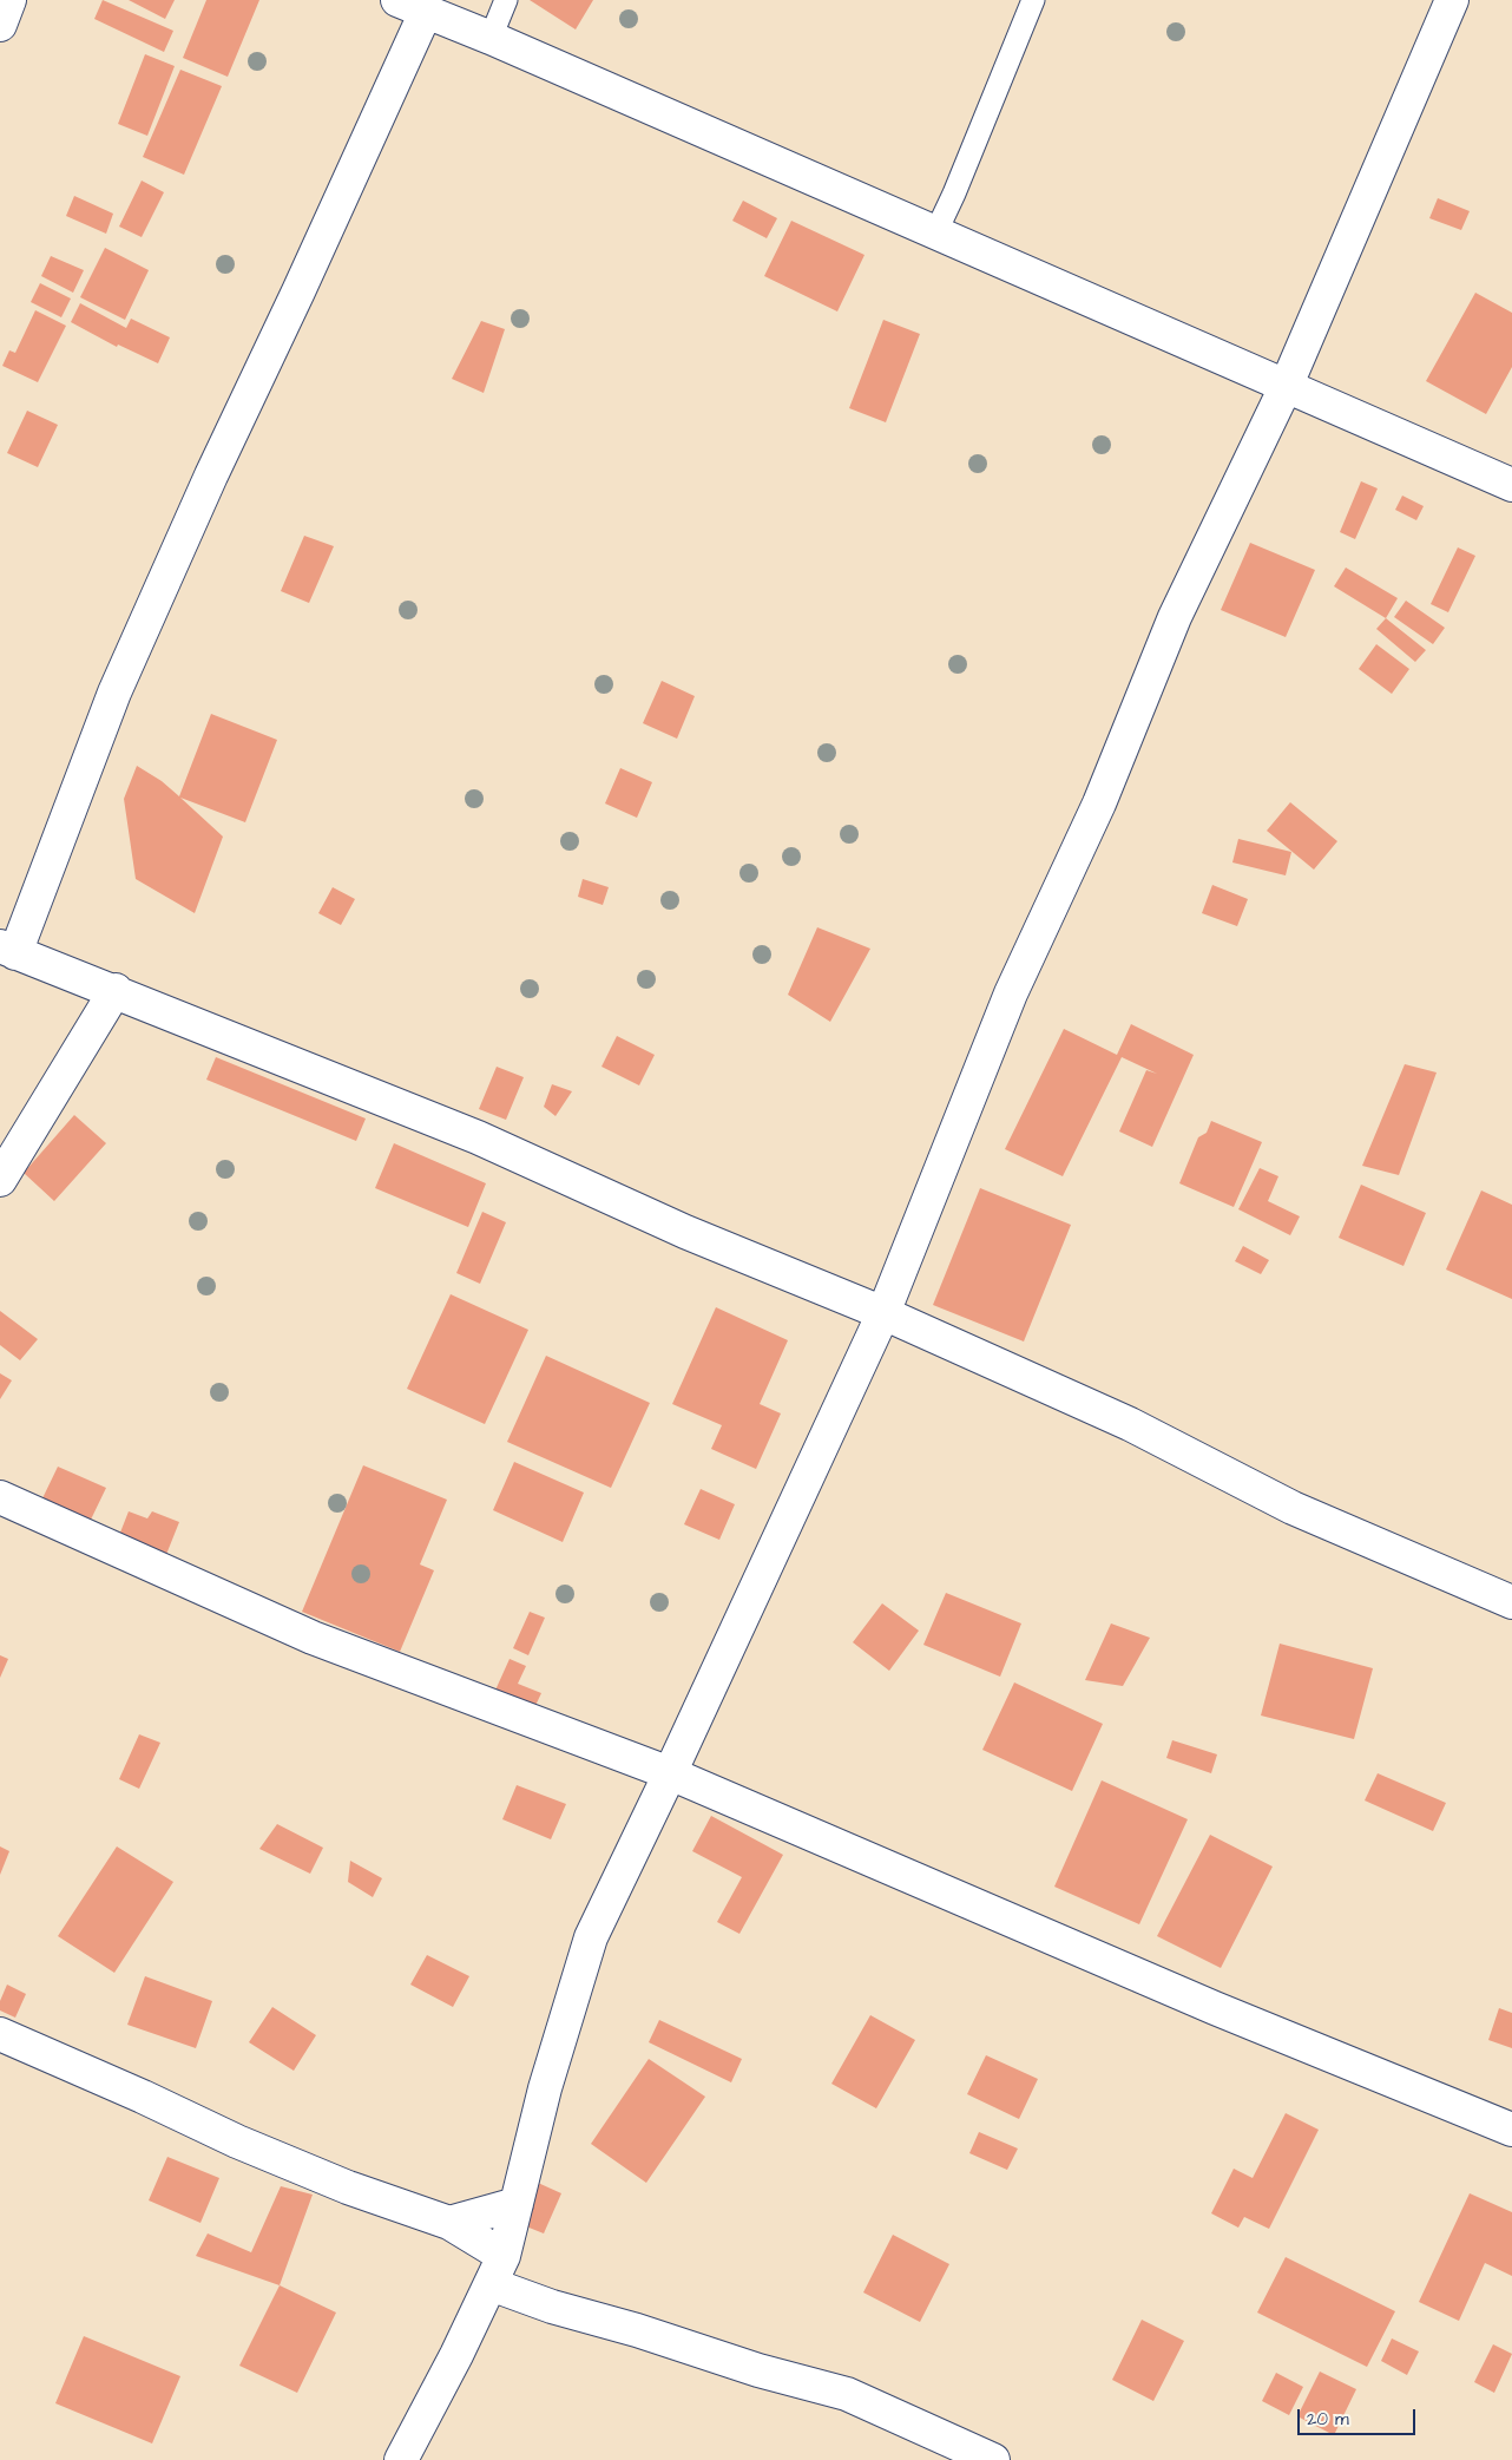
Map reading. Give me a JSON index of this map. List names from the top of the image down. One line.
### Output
{"scale_bar":"20 m"}
